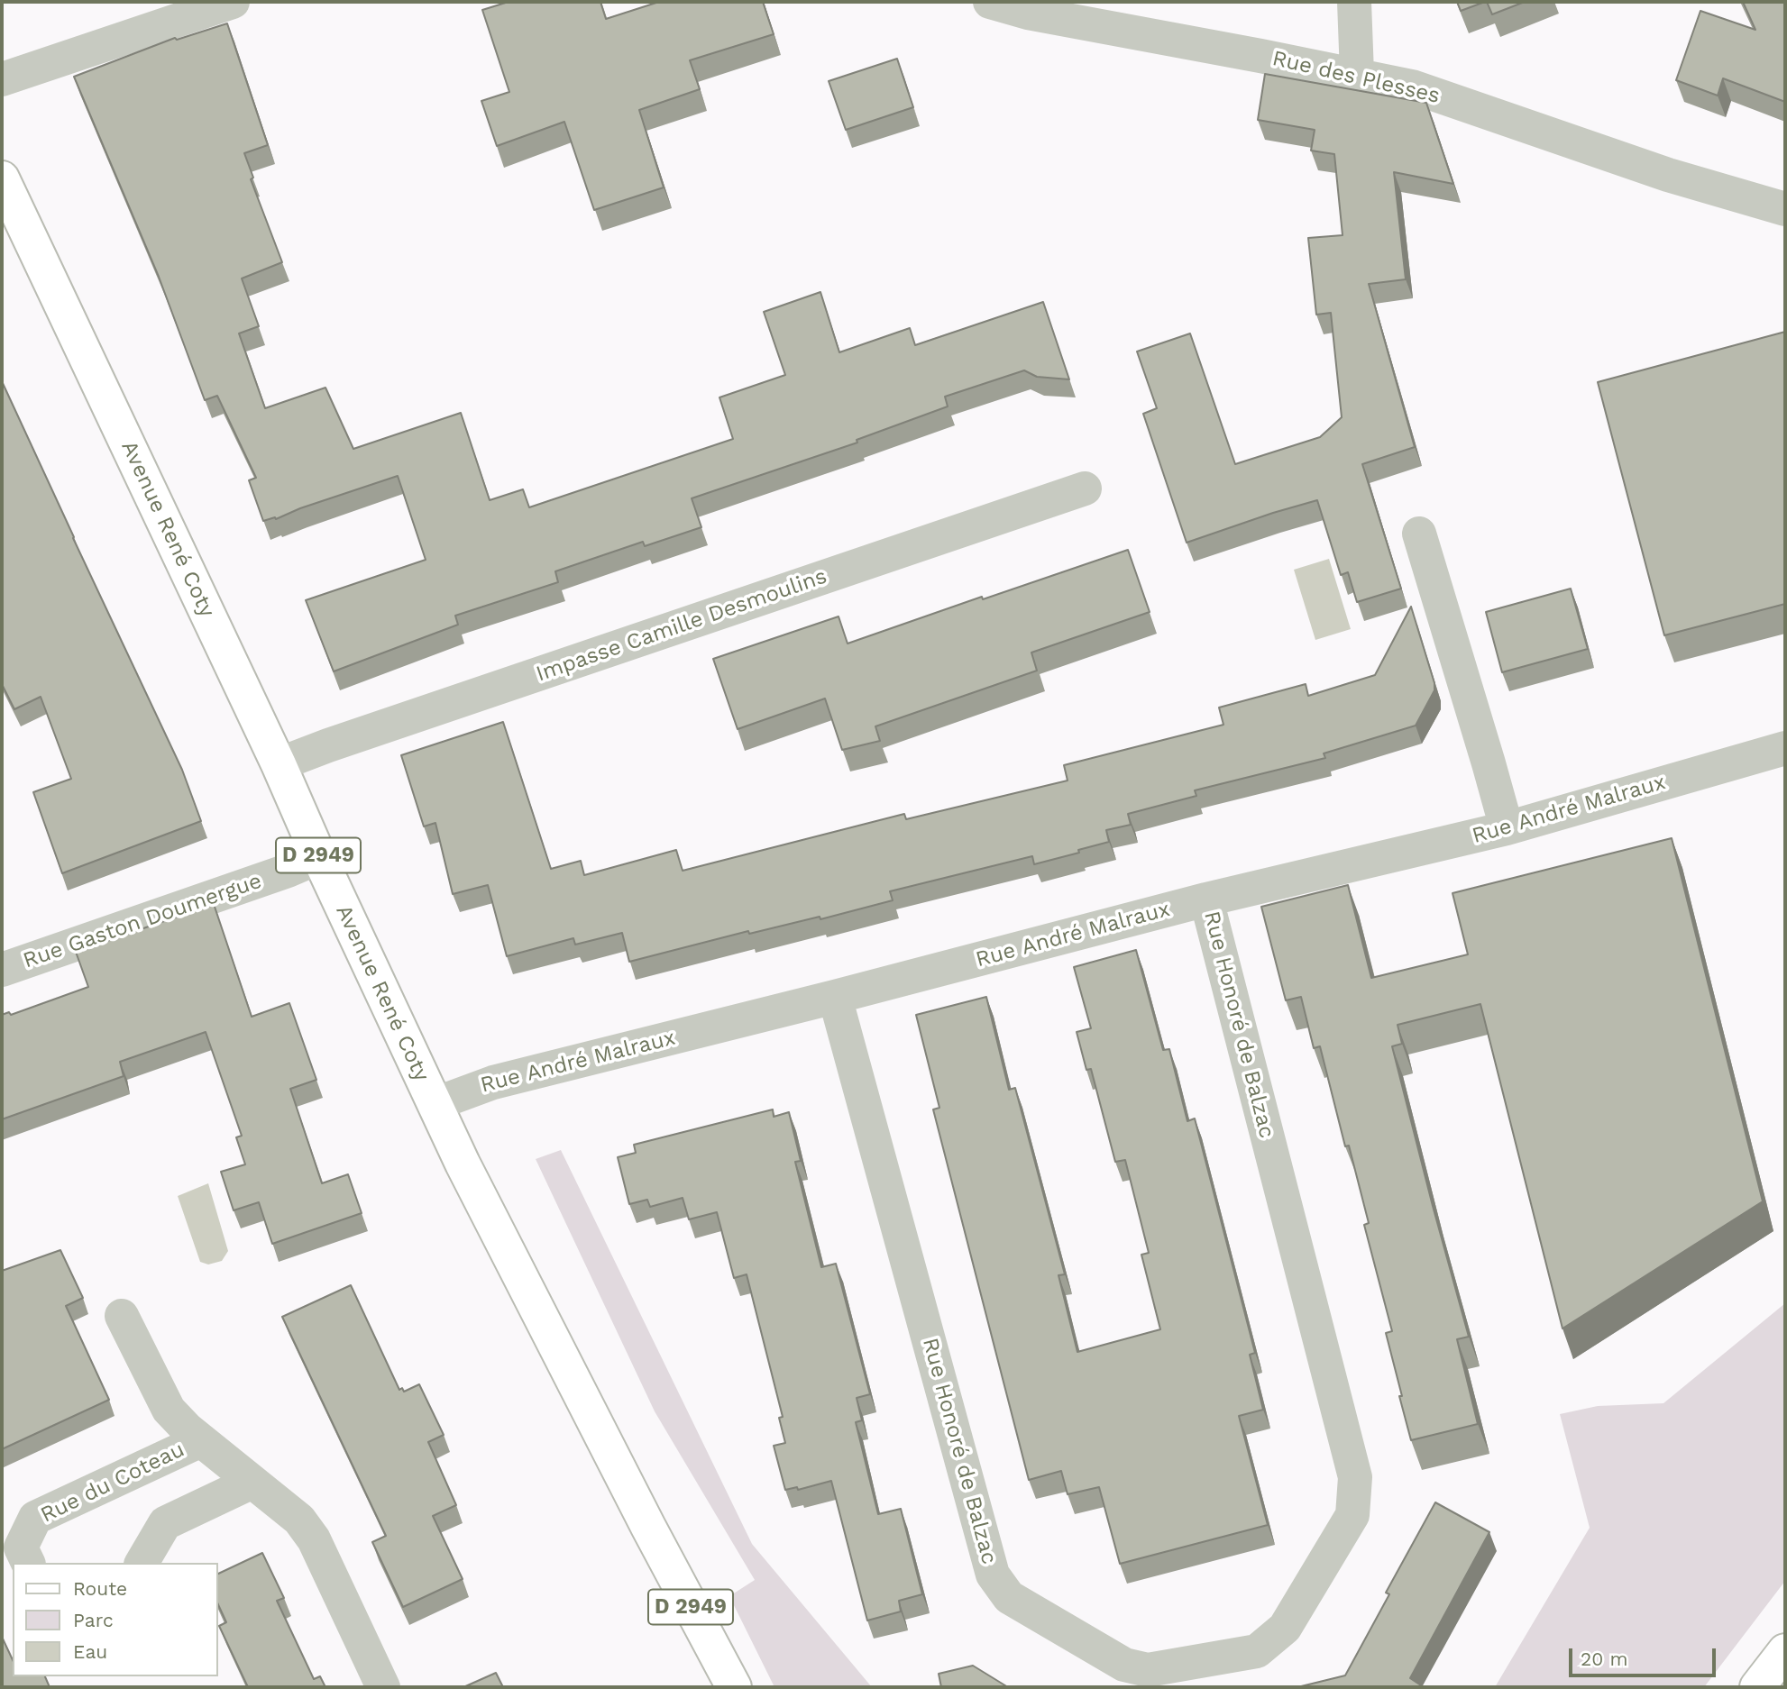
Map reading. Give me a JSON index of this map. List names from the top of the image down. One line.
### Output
{"streets":{"main road":["Avenue René Coty","D 2949"],"street":["Rue des Plesses","Impasse Camille Desmoulins","Rue André Malraux","Rue Gaston Doumergue","Rue Honoré de Balzac","Rue du Coteau"]},"crossings":[["Avenue René Coty","Impasse Camille Desmoulins"],["Avenue René Coty","Rue André Malraux"],["Avenue René Coty","Rue Gaston Doumergue"],["Rue André Malraux","Rue Honoré de Balzac"]],"legend":["Route","Parc","Eau"],"scale_bar":"20 m"}
